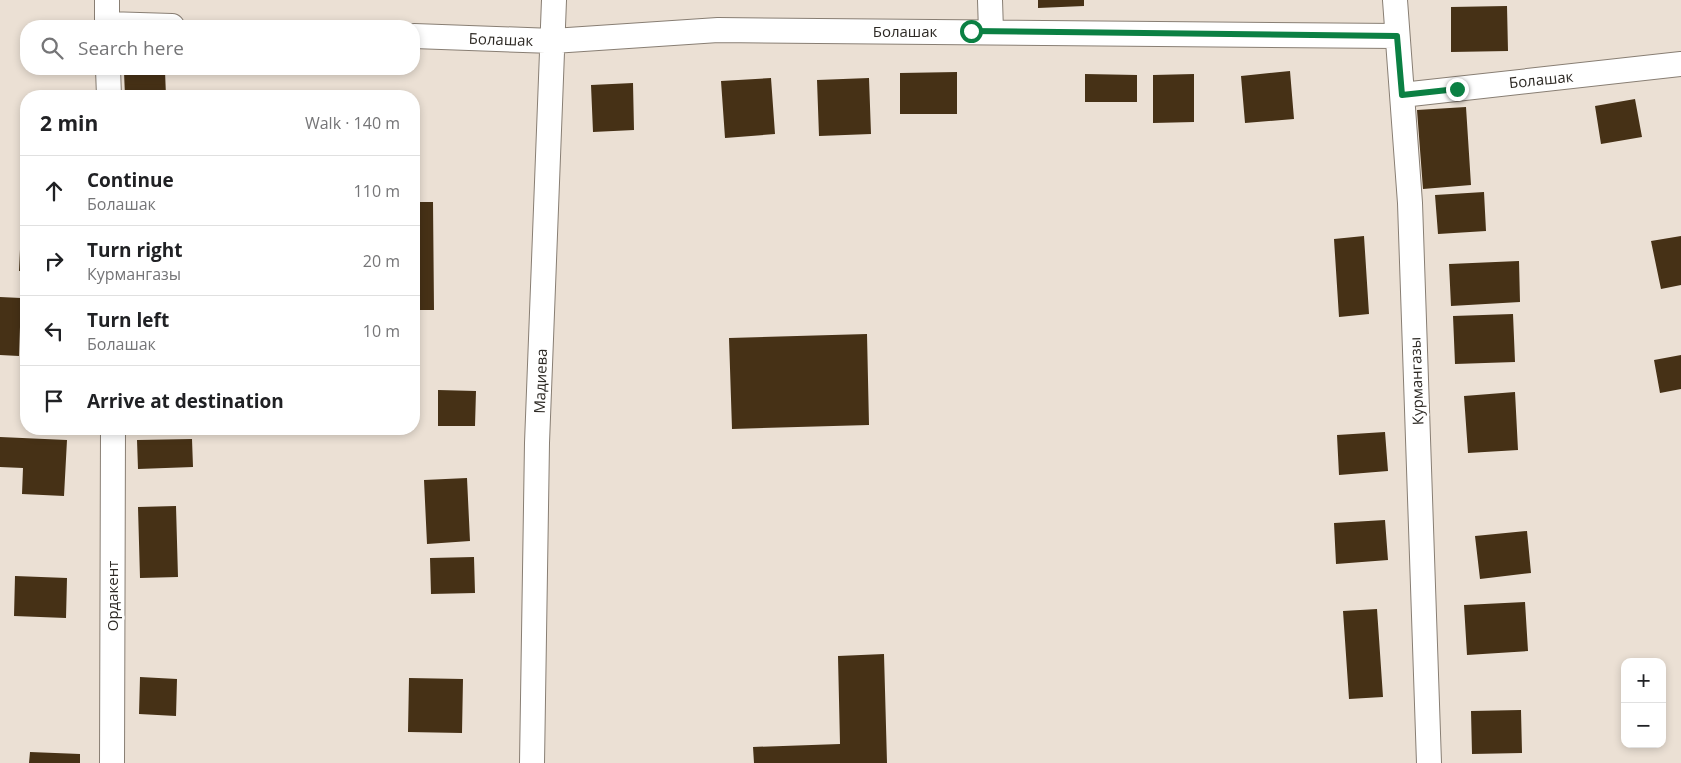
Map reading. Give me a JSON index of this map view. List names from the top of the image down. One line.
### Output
{"streets":{"street":["Болашак","Мадиева","Курмангазы","Ордакент"]},"crossings":[["Болашак","Мадиева"],["Болашак","Курмангазы"]],"page":{"search":"Search here","heading":["2 min","Walk · 140 m"],"list":[["Continue","Болашак","110 m"],["Turn right","Курмангазы","20 m"],["Turn left","Болашак","10 m"],"Arrive at destination"],"map_buttons":["+","−"]}}
